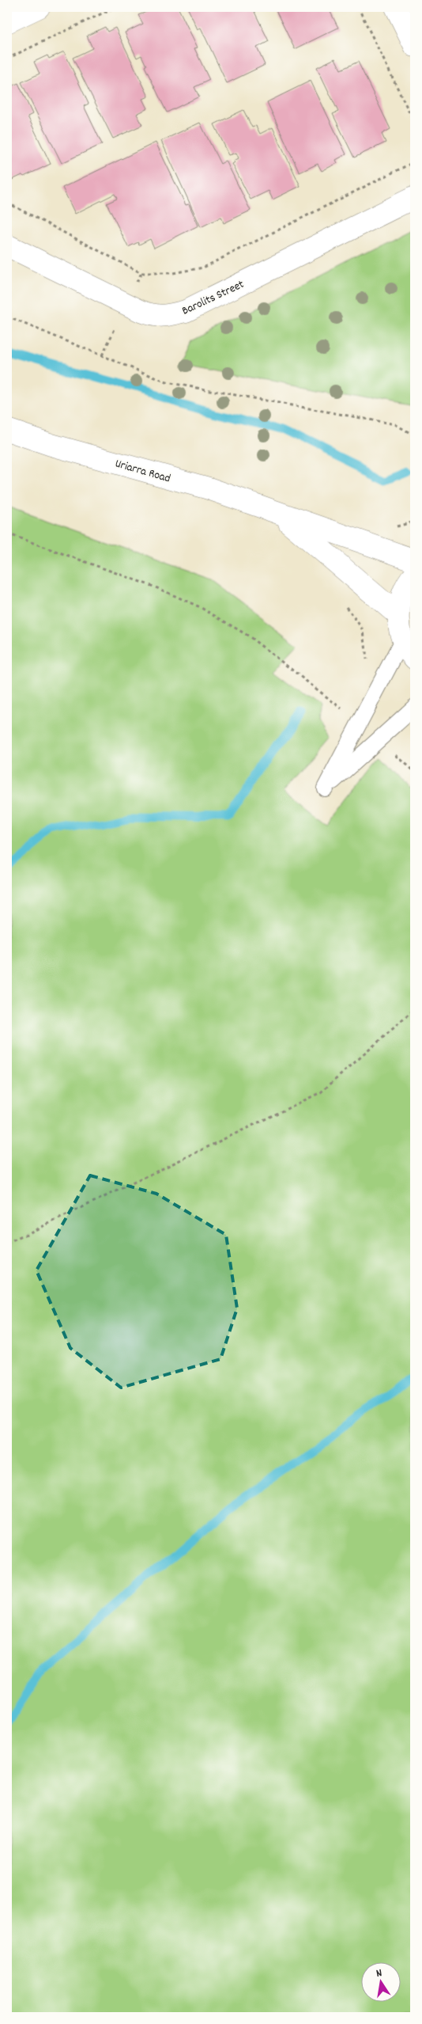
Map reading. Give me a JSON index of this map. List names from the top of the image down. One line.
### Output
{"streets":{"street":["Barolits Street","Uriarra Road"]},"north":"top"}
